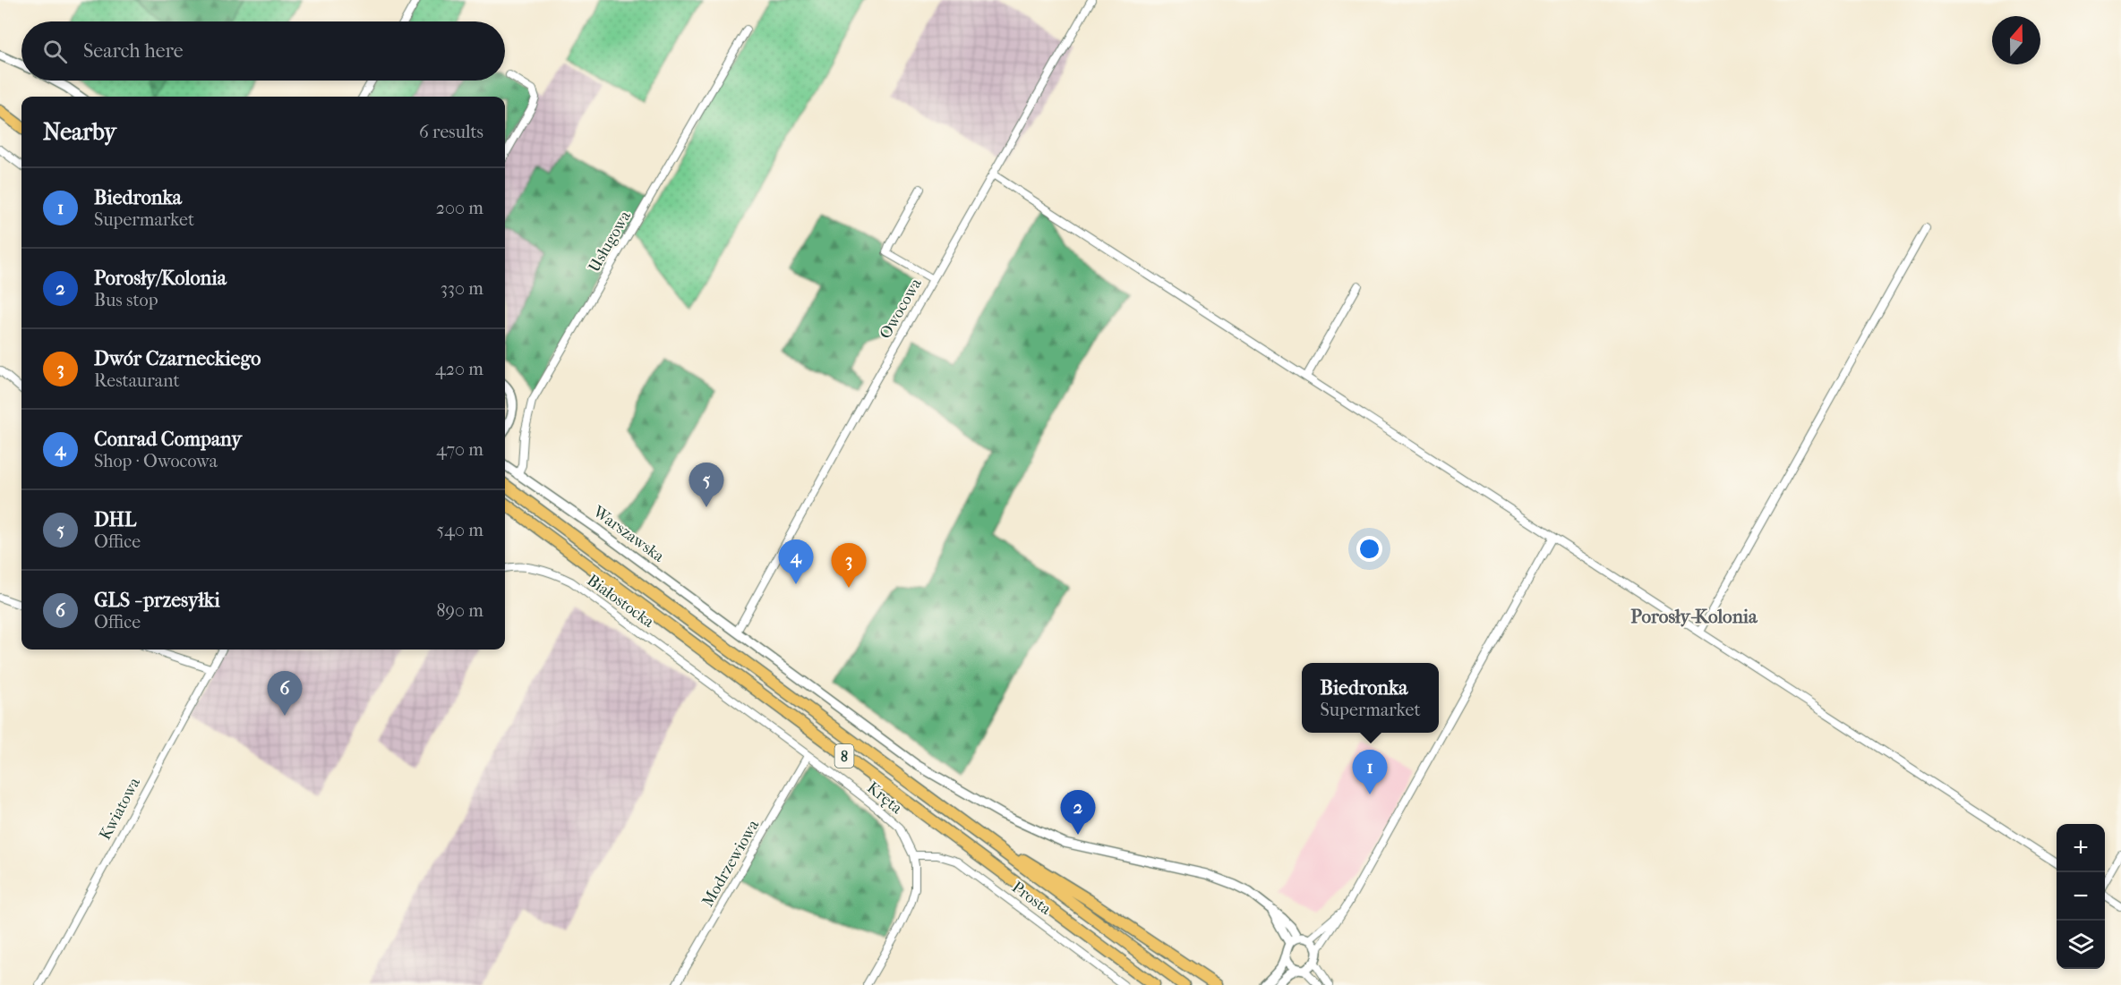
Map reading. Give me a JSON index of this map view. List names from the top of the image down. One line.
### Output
{"streets":{"highway":["8"],"street":["Usługowa","Owocowa","Warszawska","Białostocka","Kręta","Kwiatowa","Modrzewiowa","Prosta"]},"crossings":[["Usługowa","Warszawska"],["Owocowa","Warszawska"],["Białostocka","Kręta"],["Kręta","Modrzewiowa"],["Kręta","Prosta"]],"districts":["Porosły-Kolonia"],"north":"top","page":{"search":"Search here","heading":["Nearby","6 results"],"list":[{"mark":"1","name":"Biedronka","note":"Supermarket","value":"200 m"},{"mark":"2","name":"Porosły/Kolonia","note":"Bus stop","value":"330 m"},{"mark":"3","name":"Dwór Czarneckiego","note":"Restaurant","value":"420 m"},{"mark":"4","name":"Conrad Company","note":"Shop · Owocowa","value":"470 m"},{"mark":"5","name":"DHL","note":"Office","value":"540 m"},{"mark":"6","name":"GLS - przesyłki","note":"Office","value":"890 m"}],"pins":["5","4","3","6","1","2"],"popup":["Biedronka","Supermarket"],"map_buttons":["+","−"]}}
